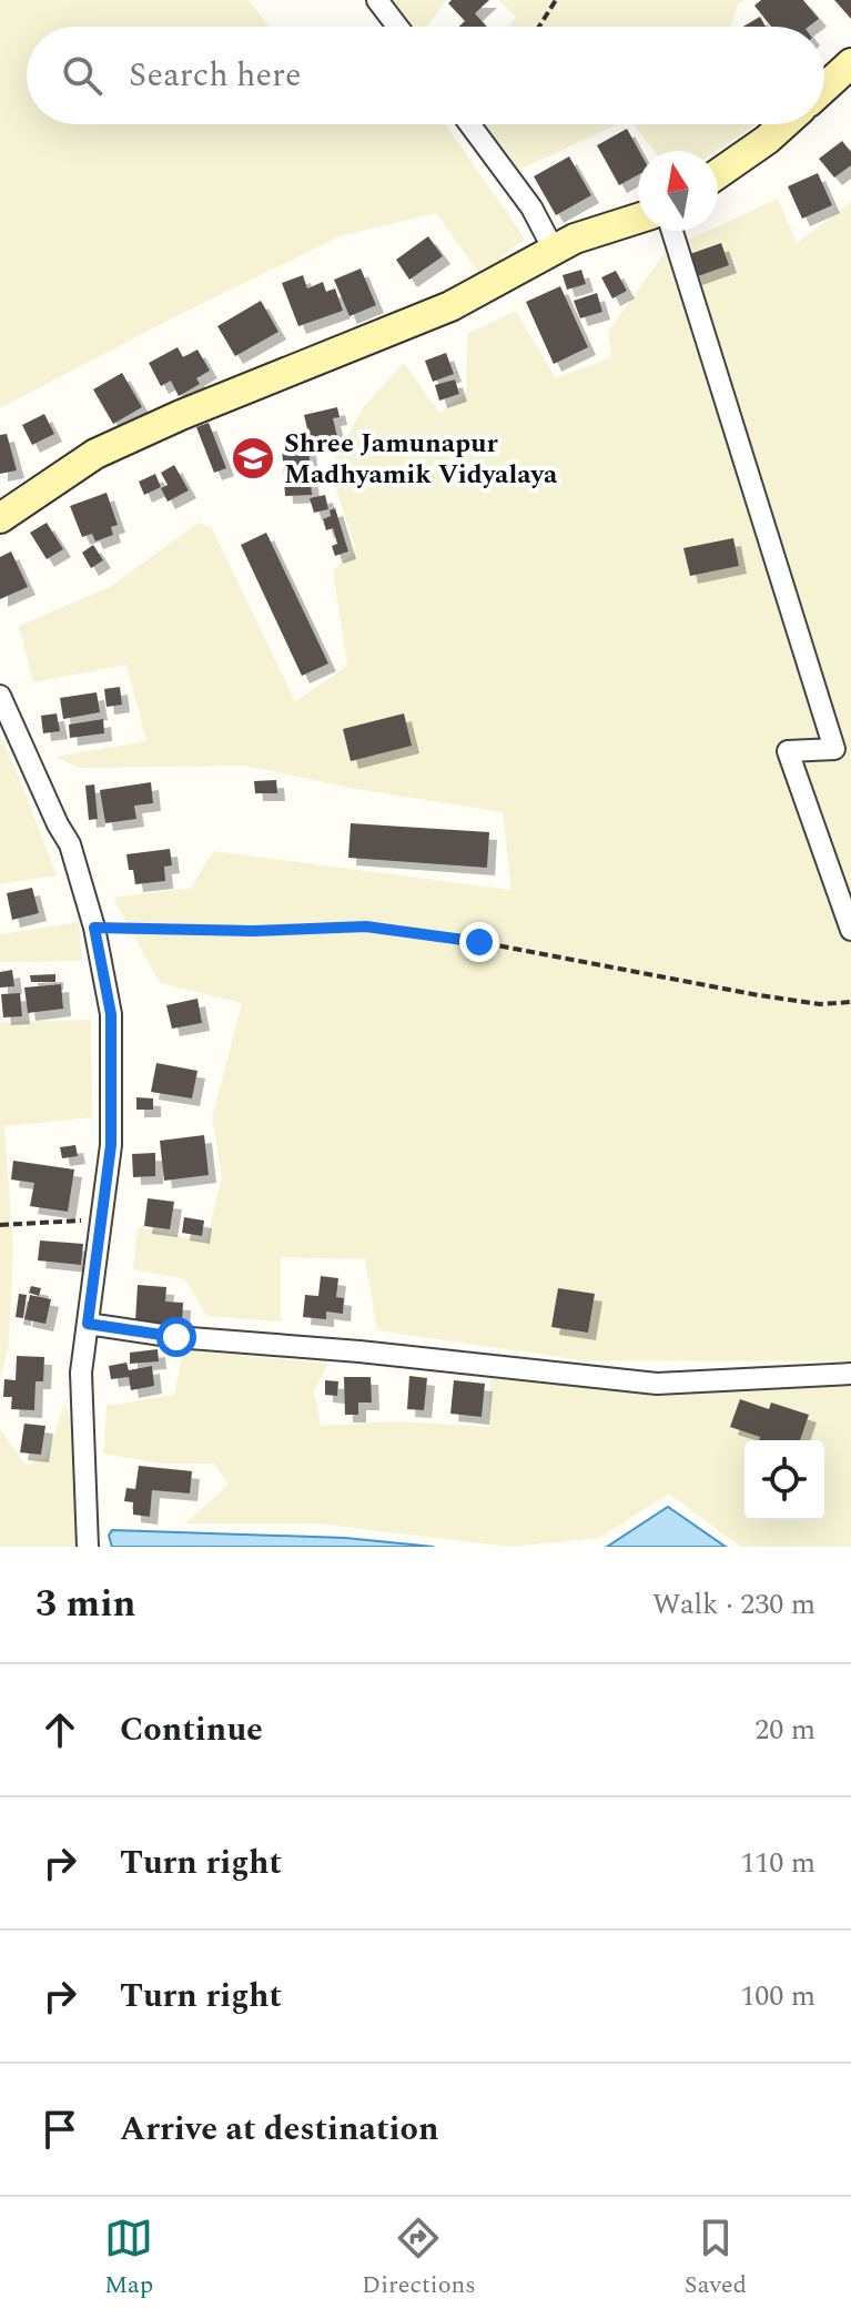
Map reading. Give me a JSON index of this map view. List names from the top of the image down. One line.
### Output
{"places":{"school or university":["Shree Jamunapur Madhyamik Vidyalaya"]},"north":"top","page":{"search":"Search here","heading":["3 min","Walk · 230 m"],"list":[["Continue","20 m"],["Turn right","110 m"],["Turn right","100 m"],"Arrive at destination"],"nav":["Map","Directions","Saved"]}}
